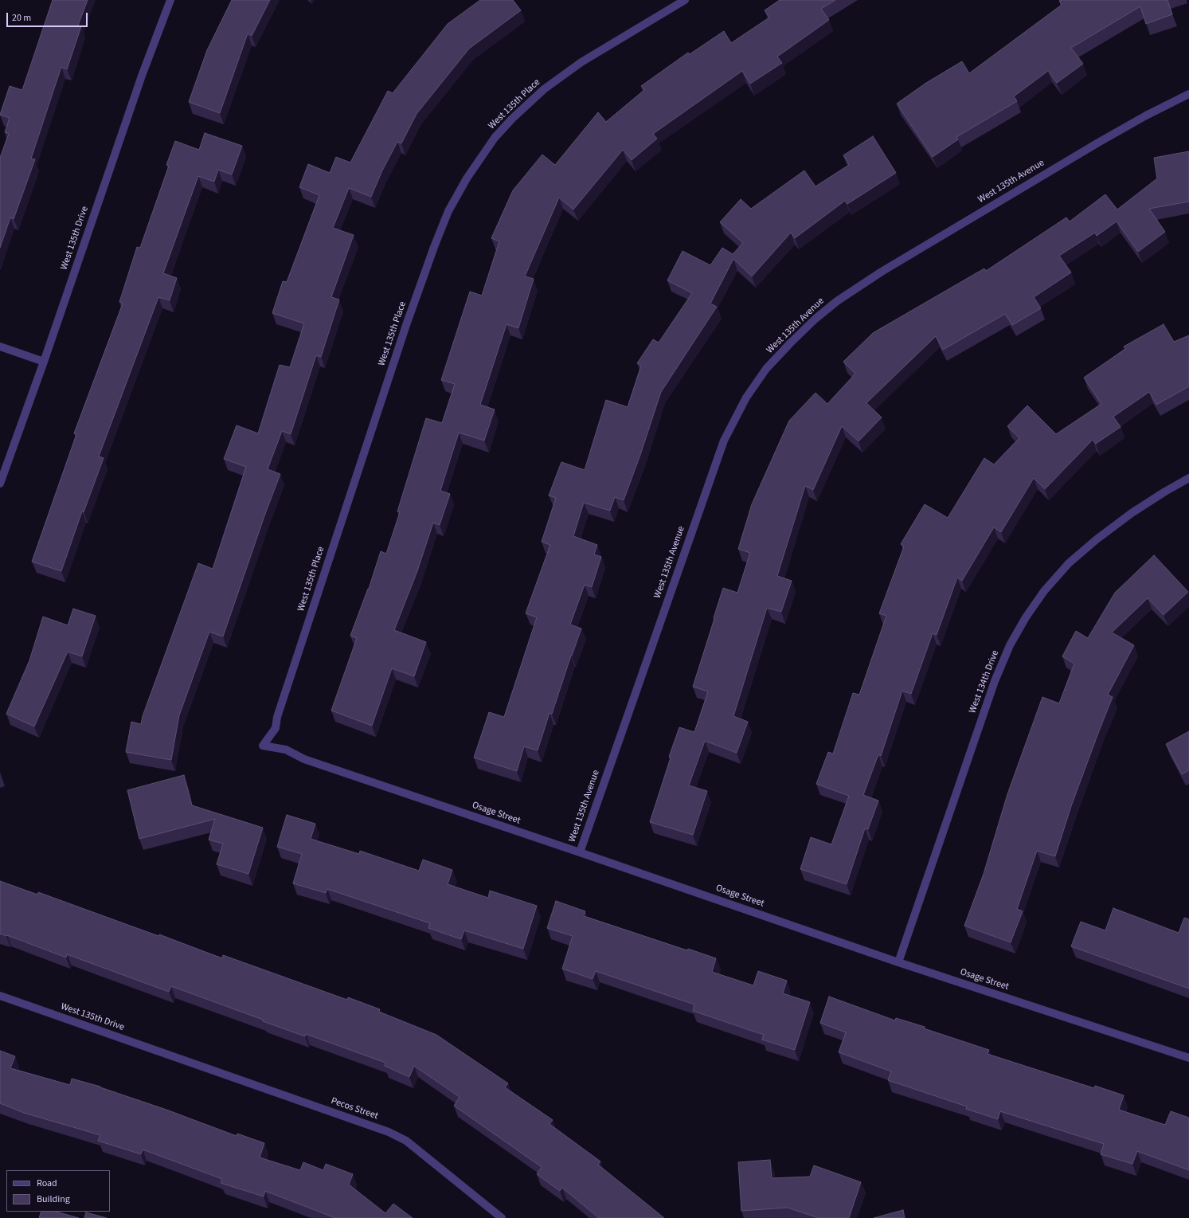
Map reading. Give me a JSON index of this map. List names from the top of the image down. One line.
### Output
{"streets":{"street":["West 135th Place","West 135th Avenue","West 135th Drive","West 134th Drive","Osage Street","Pecos Street"]},"crossings":[["West 135th Place","Osage Street"],["West 135th Avenue","Osage Street"],["West 135th Drive","Pecos Street"],["West 134th Drive","Osage Street"]],"legend":["Road","Building"],"scale_bar":"20 m"}
